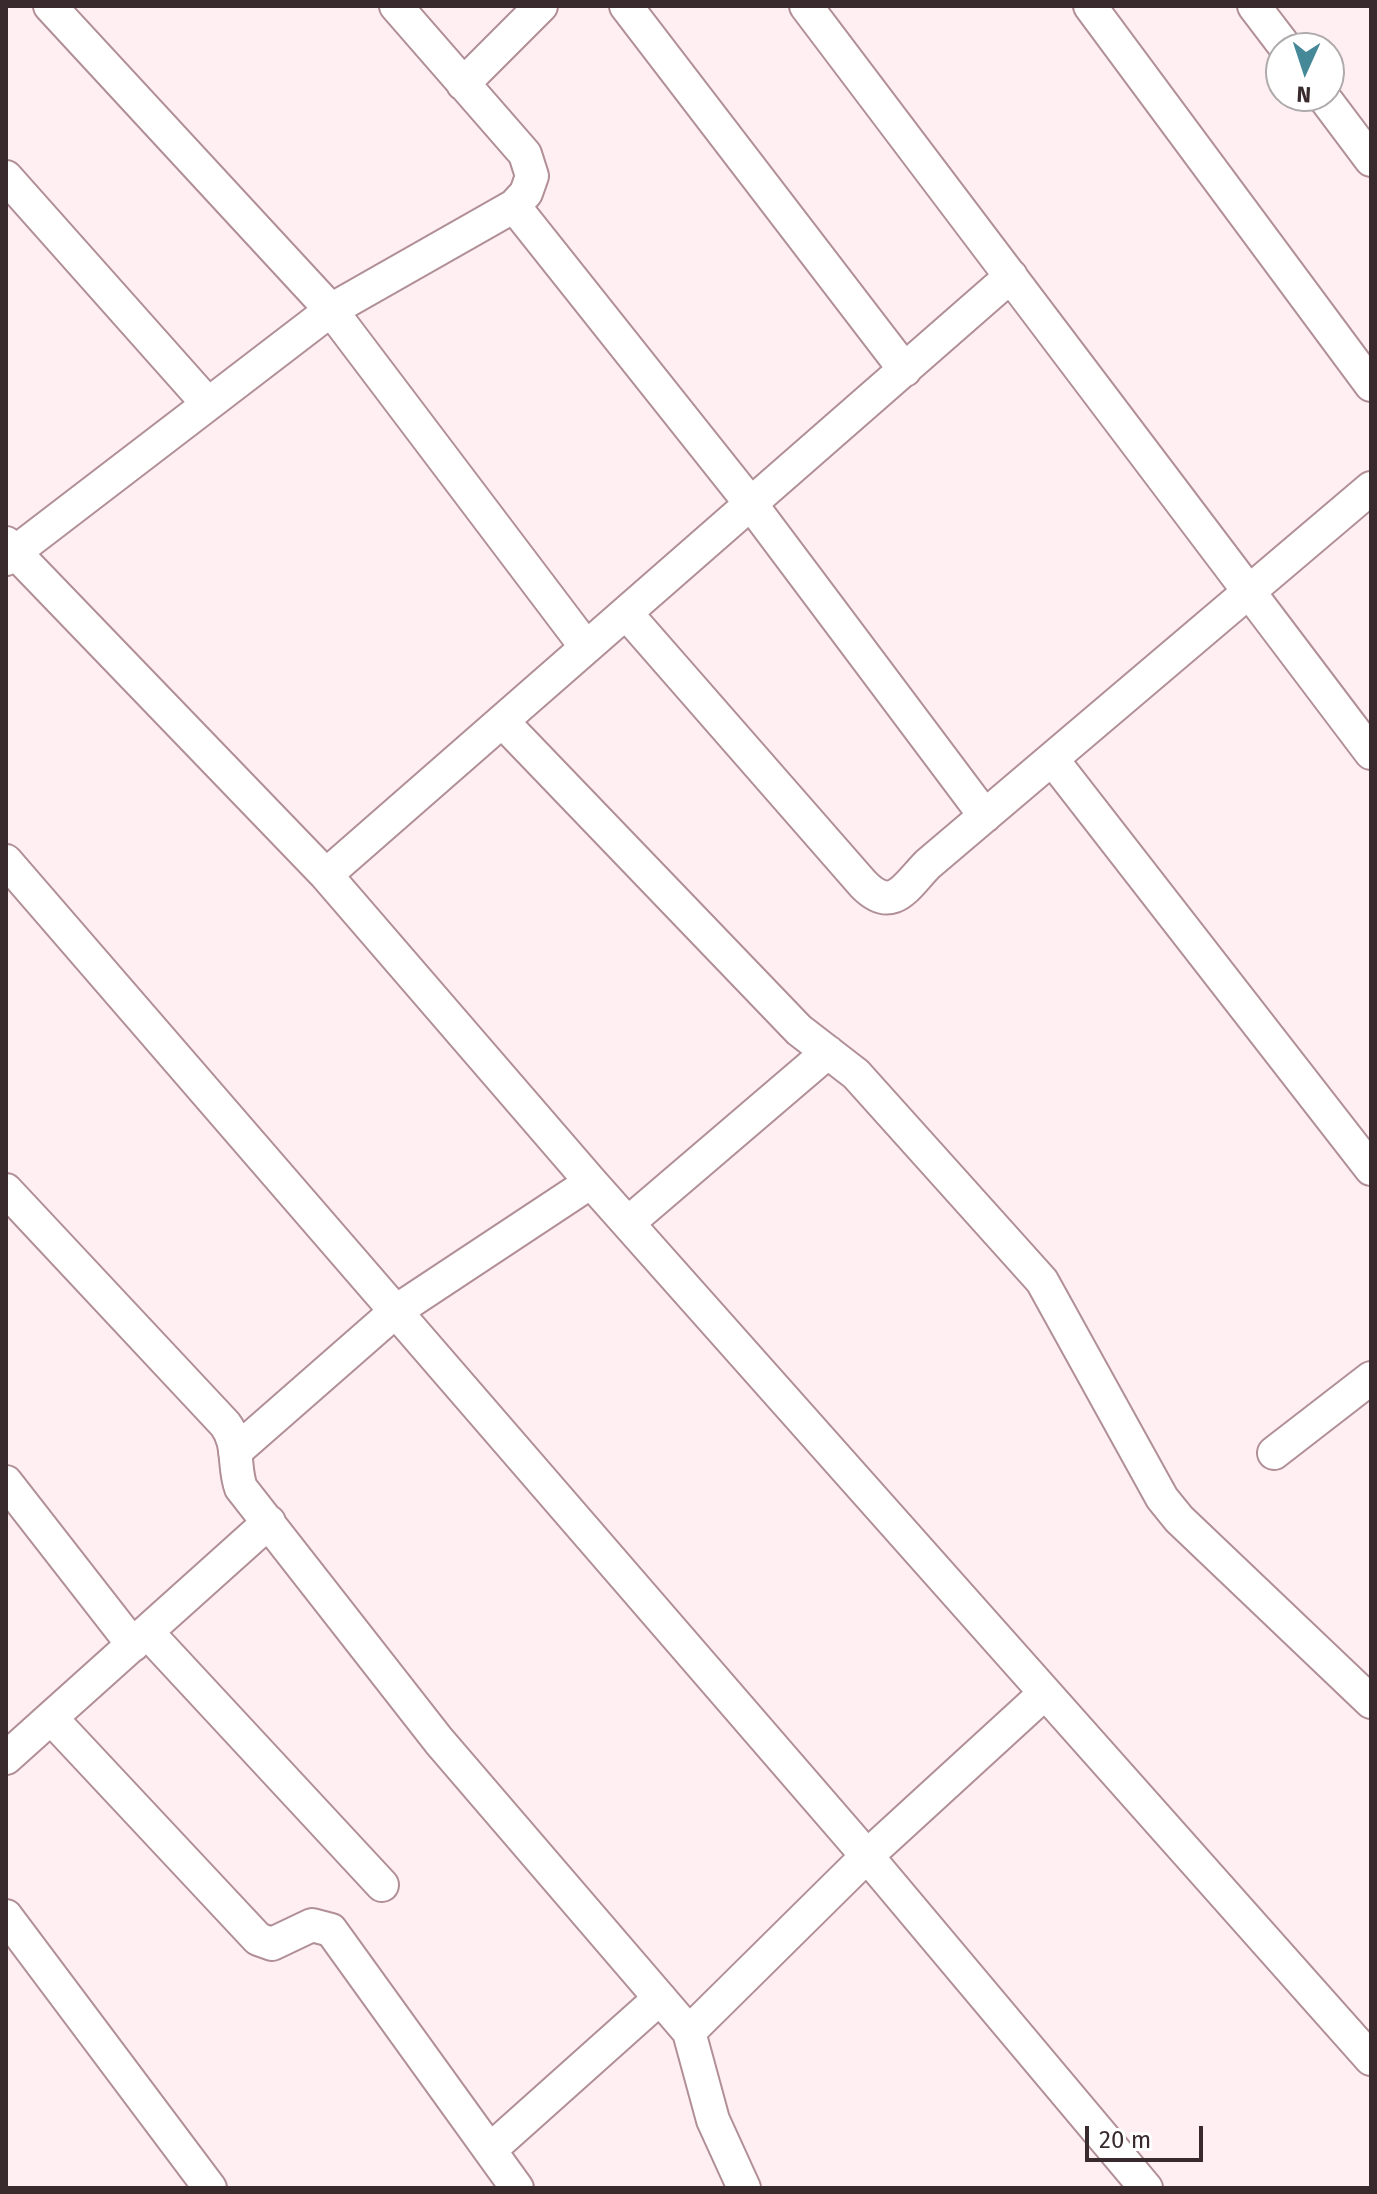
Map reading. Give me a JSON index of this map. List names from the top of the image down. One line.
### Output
{"scale_bar":"20 m","north":"bottom"}
